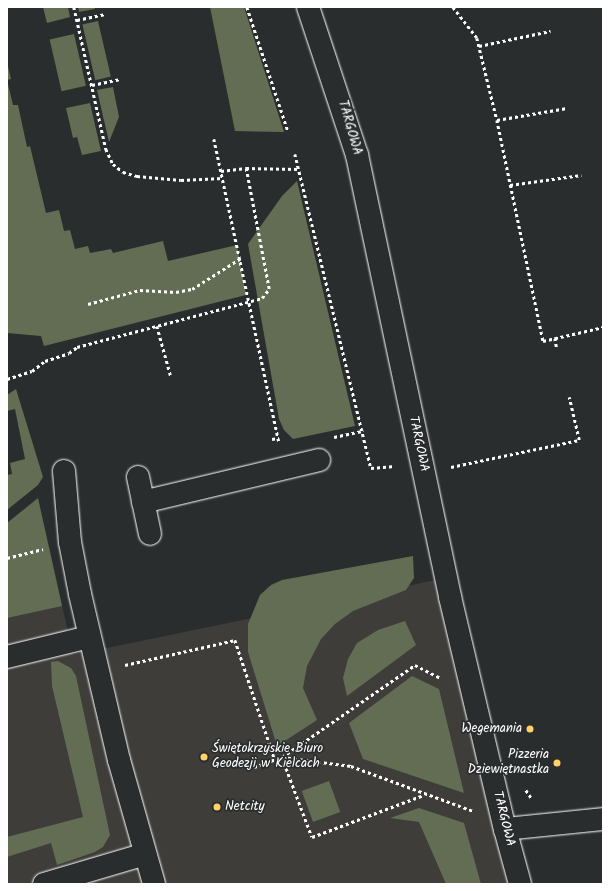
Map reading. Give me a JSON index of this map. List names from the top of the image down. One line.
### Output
{"streets":{"street":["TARGOWA"]},"places":["Wegemania","Świętokrzyskie Biuro Geodezji w Kielcach","Pizzeria Dziewiętnastka","Netcity"]}
